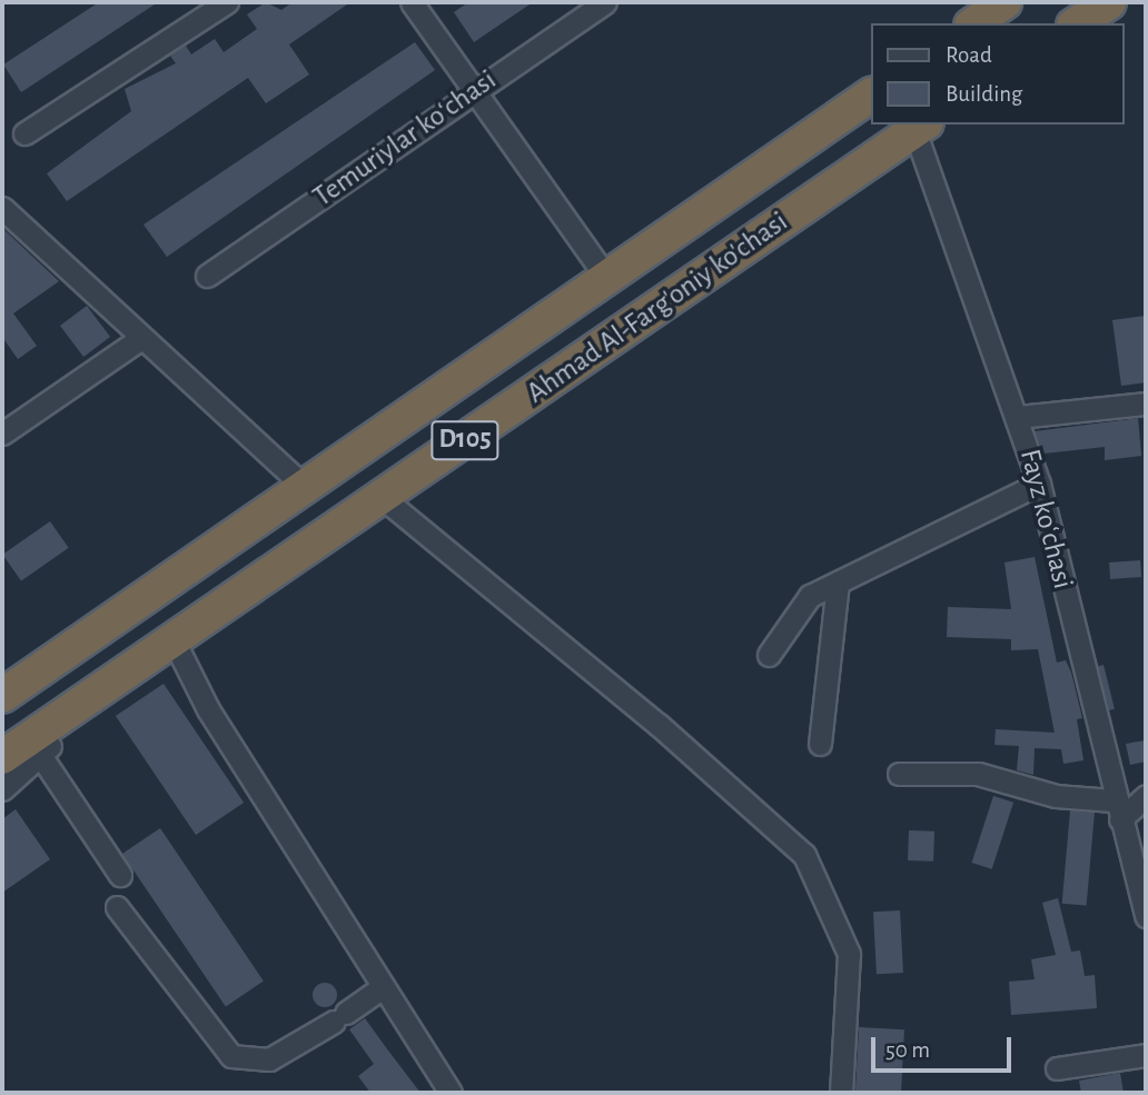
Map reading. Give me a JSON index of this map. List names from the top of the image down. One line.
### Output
{"streets":{"highway":["Ahmad Al-Farg'oniy ko'chasi","D105"],"street":["Temuriylar koʻchasi","Fayz koʻchasi"]},"crossings":[["Ahmad Al-Farg'oniy ko'chasi","Fayz koʻchasi"]],"legend":["Road","Building"],"scale_bar":"50 m"}
